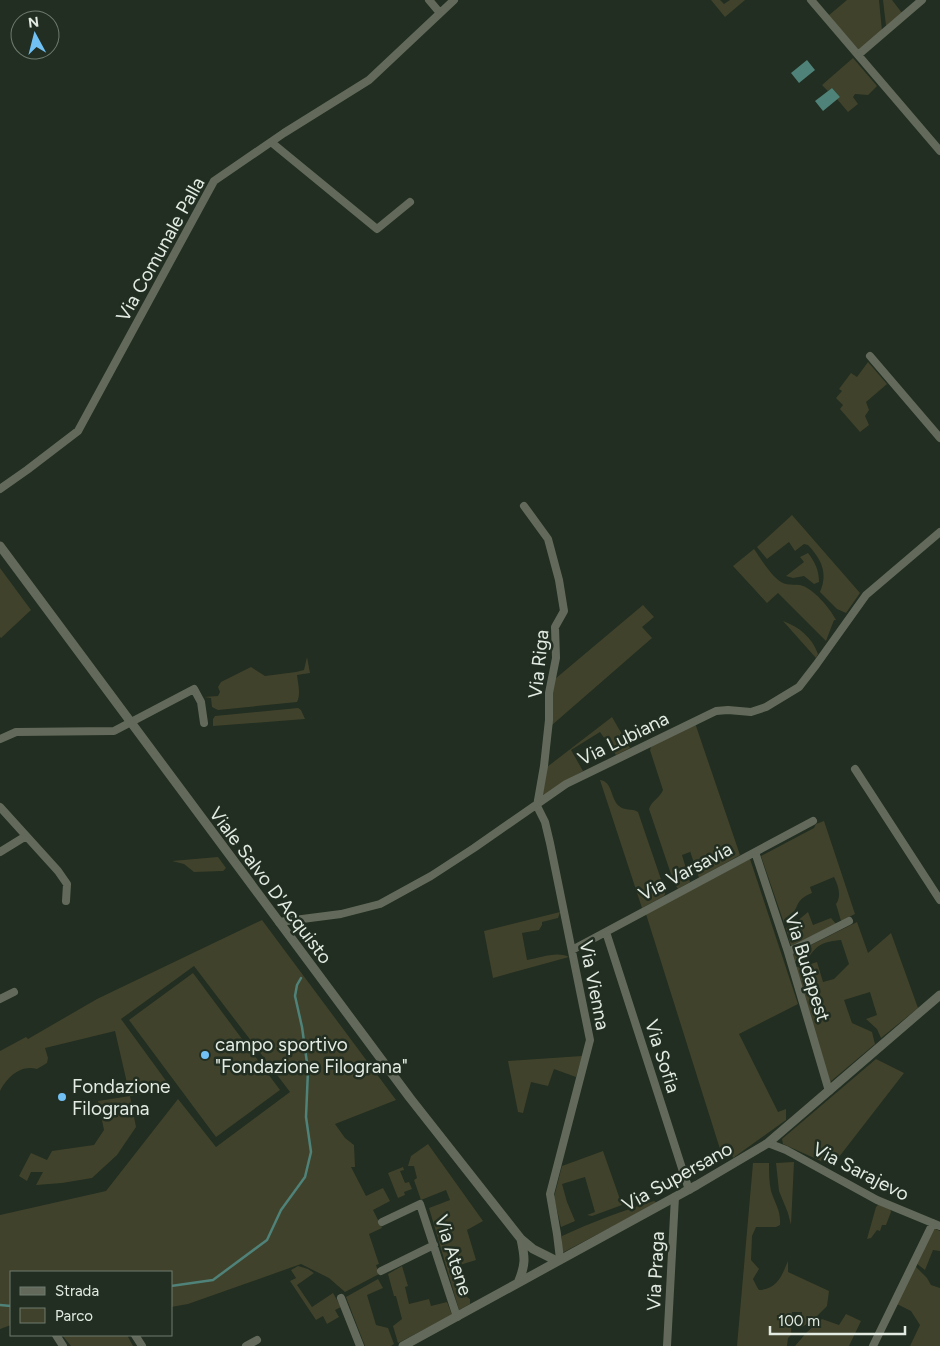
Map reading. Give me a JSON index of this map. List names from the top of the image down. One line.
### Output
{"streets":{"street":["Via Comunale Palla","Via Riga","Via Lubiana","Via Varsavia","Viale Salvo D'Acquisto","Via Budapest","Via Vienna","Via Sofia","Via Sarajevo","Via Supersano","Via Atene","Via Praga"]},"crossings":[["Via Riga","Via Lubiana"],["Via Riga","Via Vienna"],["Via Lubiana","Viale Salvo D'Acquisto"],["Via Lubiana","Via Vienna"],["Via Varsavia","Via Budapest"],["Via Varsavia","Via Vienna"],["Via Varsavia","Via Sofia"],["Viale Salvo D'Acquisto","Via Vienna"],["Viale Salvo D'Acquisto","Via Supersano"],["Via Budapest","Via Supersano"],["Via Vienna","Via Supersano"],["Via Sofia","Via Supersano"],["Via Sarajevo","Via Supersano"],["Via Supersano","Via Atene"],["Via Supersano","Via Praga"]],"places":["campo sportivo \"Fondazione Filograna\"","Fondazione Filograna"],"legend":["Strada","Parco"],"scale_bar":"100 m","north":"top"}
